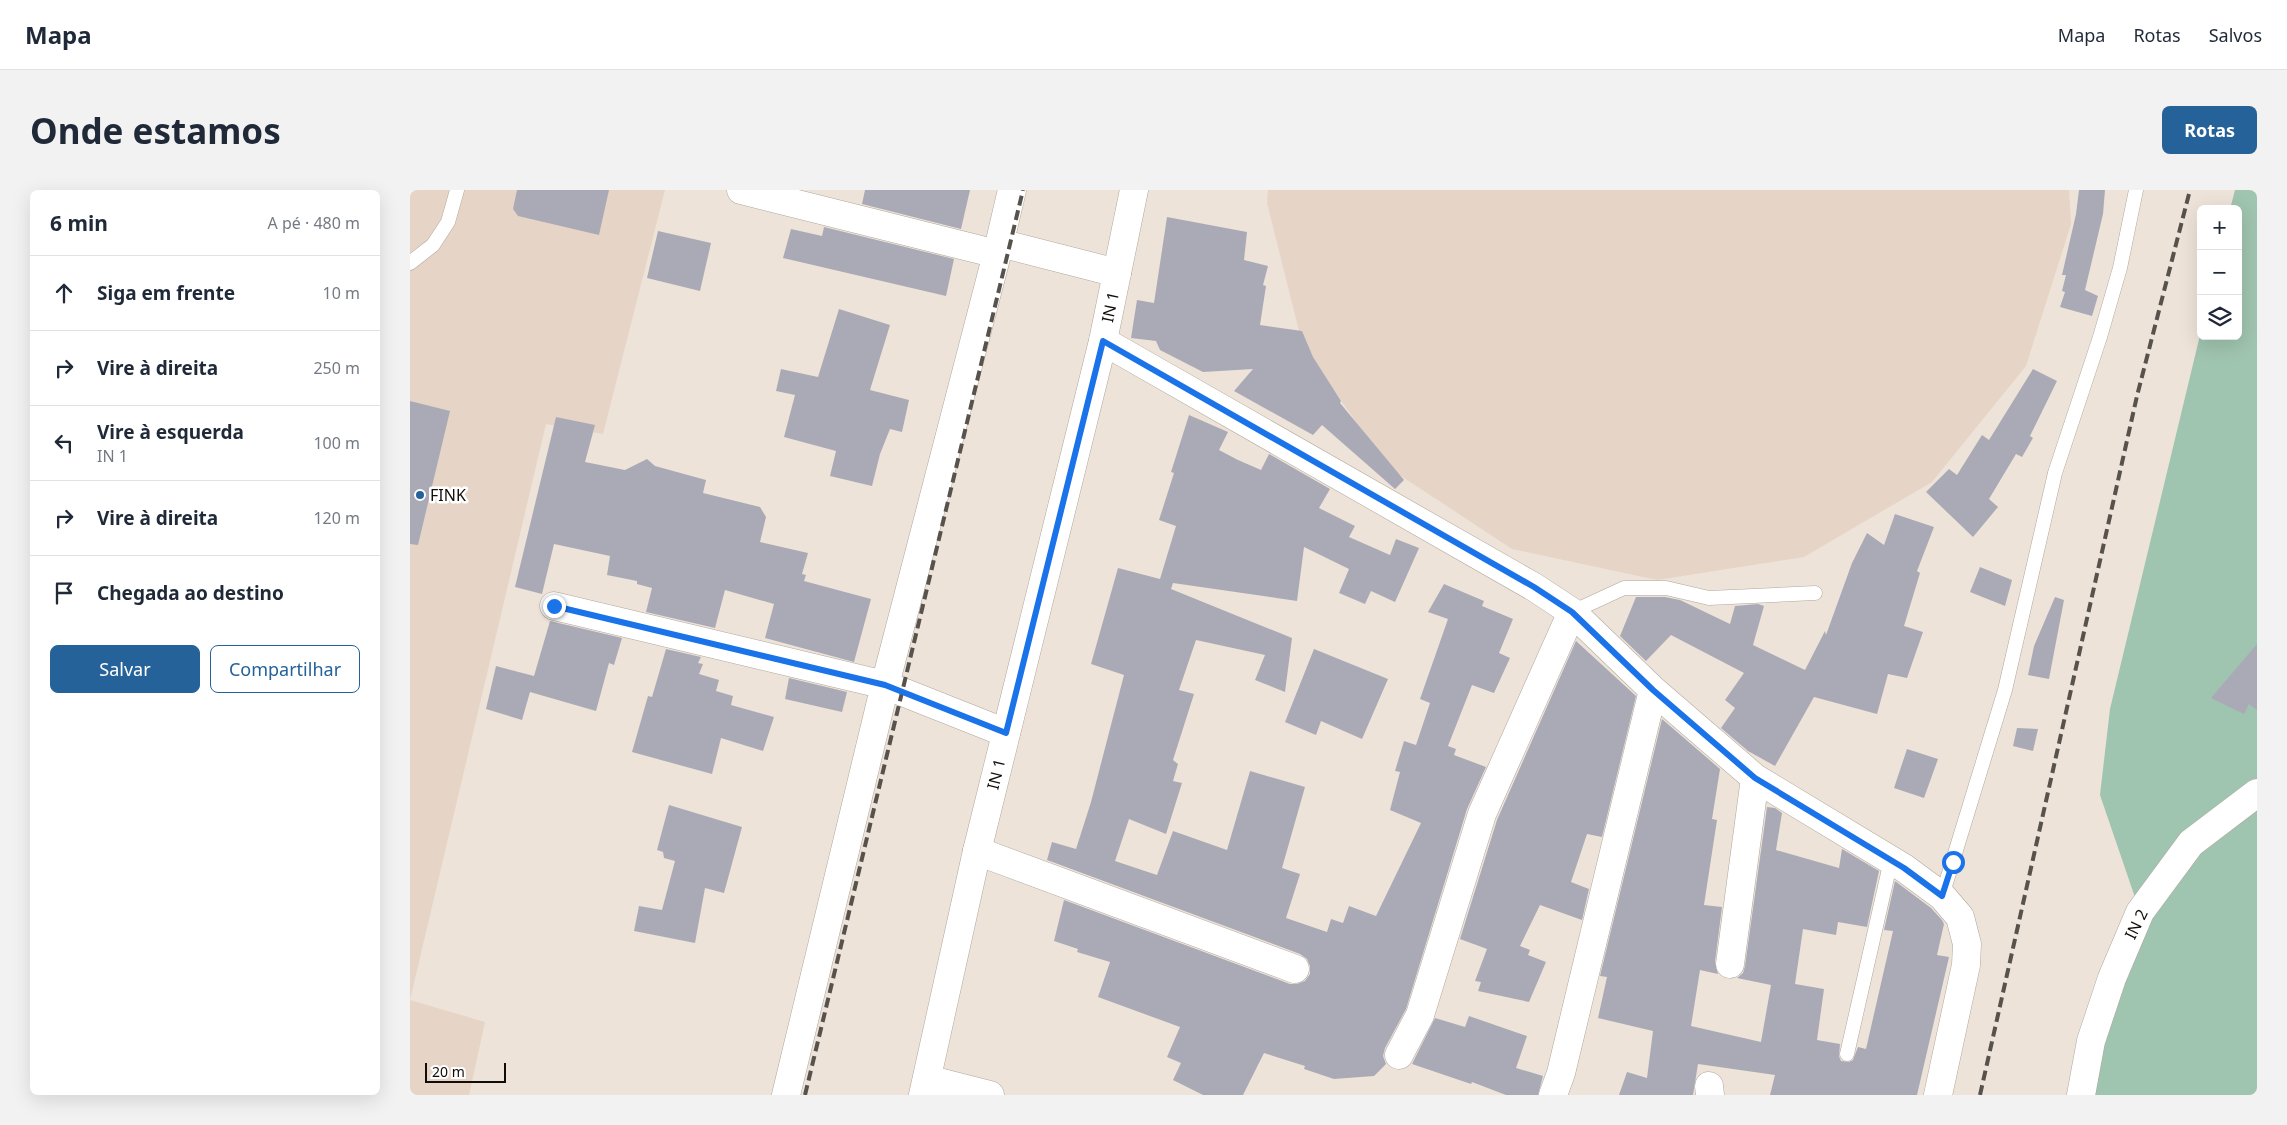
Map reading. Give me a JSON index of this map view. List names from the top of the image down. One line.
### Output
{"streets":{"street":["IN 1","IN 2"]},"places":["FINK"],"scale_bar":"20 m","page":{"header":"Mapa","nav":["Mapa","Rotas","Salvos"],"buttons":["Rotas",["Salvar","Compartilhar"]],"title":"Onde estamos","heading":["6 min","A pé · 480 m"],"map_buttons":["+","−"],"list":[["Siga em frente","10 m"],["Vire à direita","250 m"],["Vire à esquerda","IN 1","100 m"],["Vire à direita","120 m"],"Chegada ao destino"],"scale":"20 m"}}
